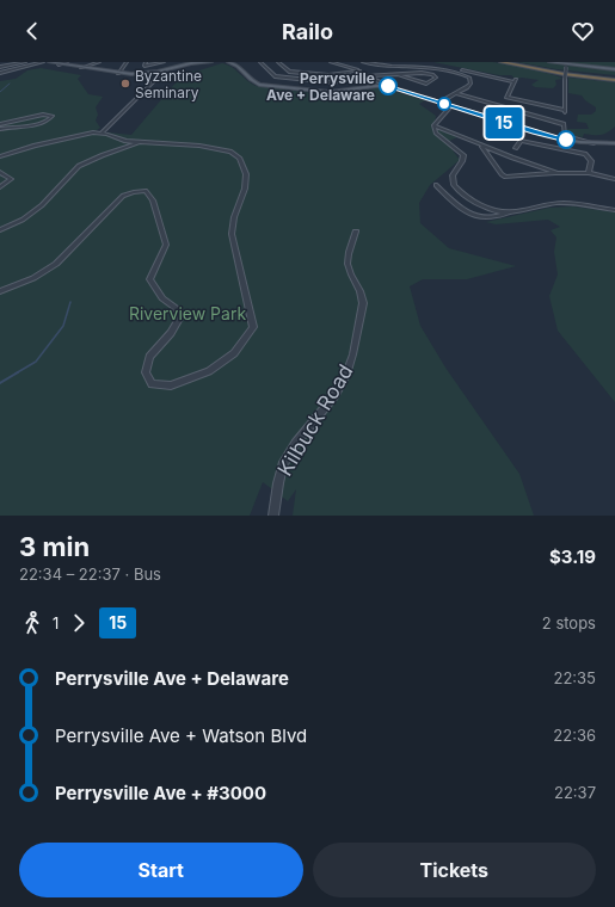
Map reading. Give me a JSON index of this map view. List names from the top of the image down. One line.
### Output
{"streets":{"street":["Kilbuck Road"]},"parks":["Riverview Park"],"places":["Byzantine Seminary","Perrysville Ave + Delaware"],"lines":["bus line 15"],"page":{"header":"Railo","on_map":"15","heading":["3 min","22:34 – 22:37 · Bus","$3.19"],"legs":["1","15","2 stops"],"list":[{"name":"Perrysville Ave + Delaware","value":"22:35"},{"name":"Perrysville Ave + Watson Blvd","value":"22:36"},{"name":"Perrysville Ave + #3000","value":"22:37"}],"buttons":["Start","Tickets"]}}
